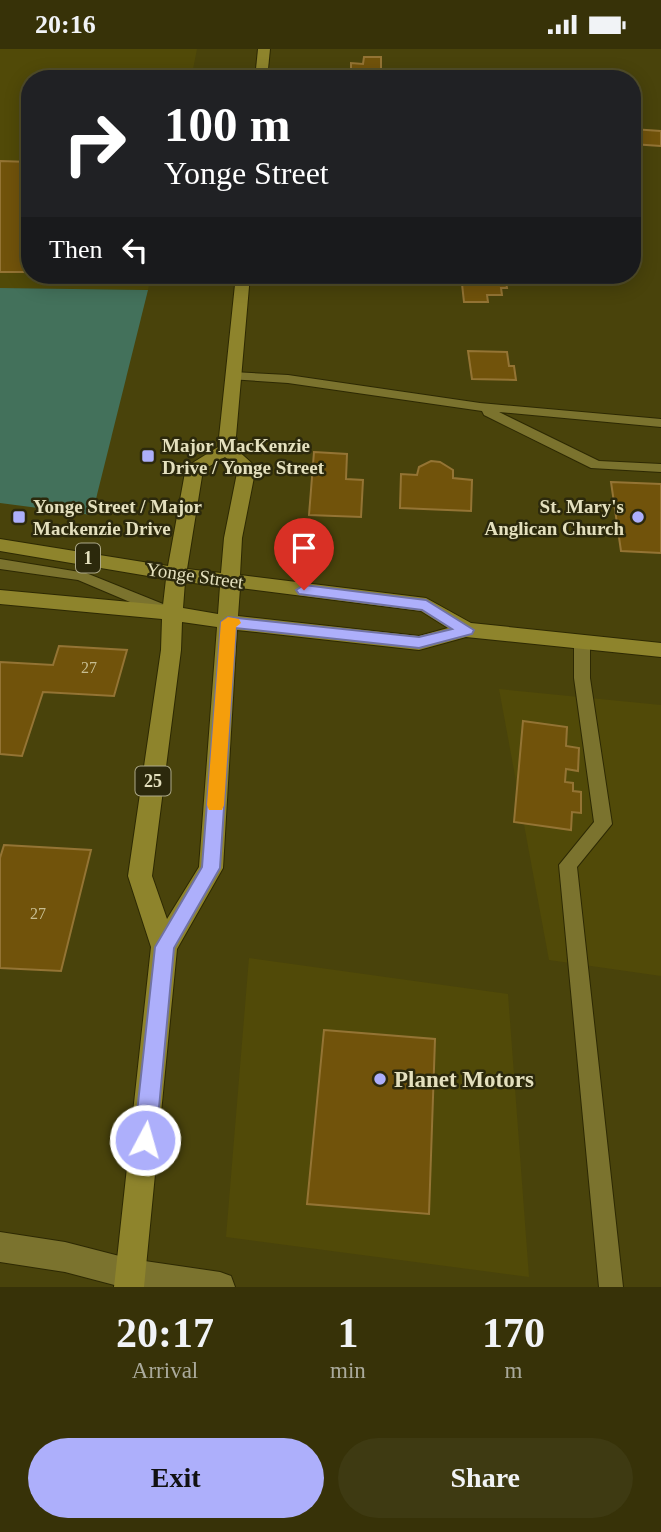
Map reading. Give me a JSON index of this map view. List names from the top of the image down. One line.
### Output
{"streets":{"main road":["1","Yonge Street","25"]},"crossings":[["Yonge Street","25"]],"places":{"transit":["Major MacKenzie Drive / Yonge Street","Yonge Street / Major Mackenzie Drive"],"other":["St. Mary's Anglican Church","Planet Motors"]},"house_numbers":["27","27"],"page":{"status":"20:16","turn":["100 m","Yonge Street"],"then":"Then","eta":["20:17","Arrival","1","min","170","m"],"buttons":["Exit","Share"]}}
